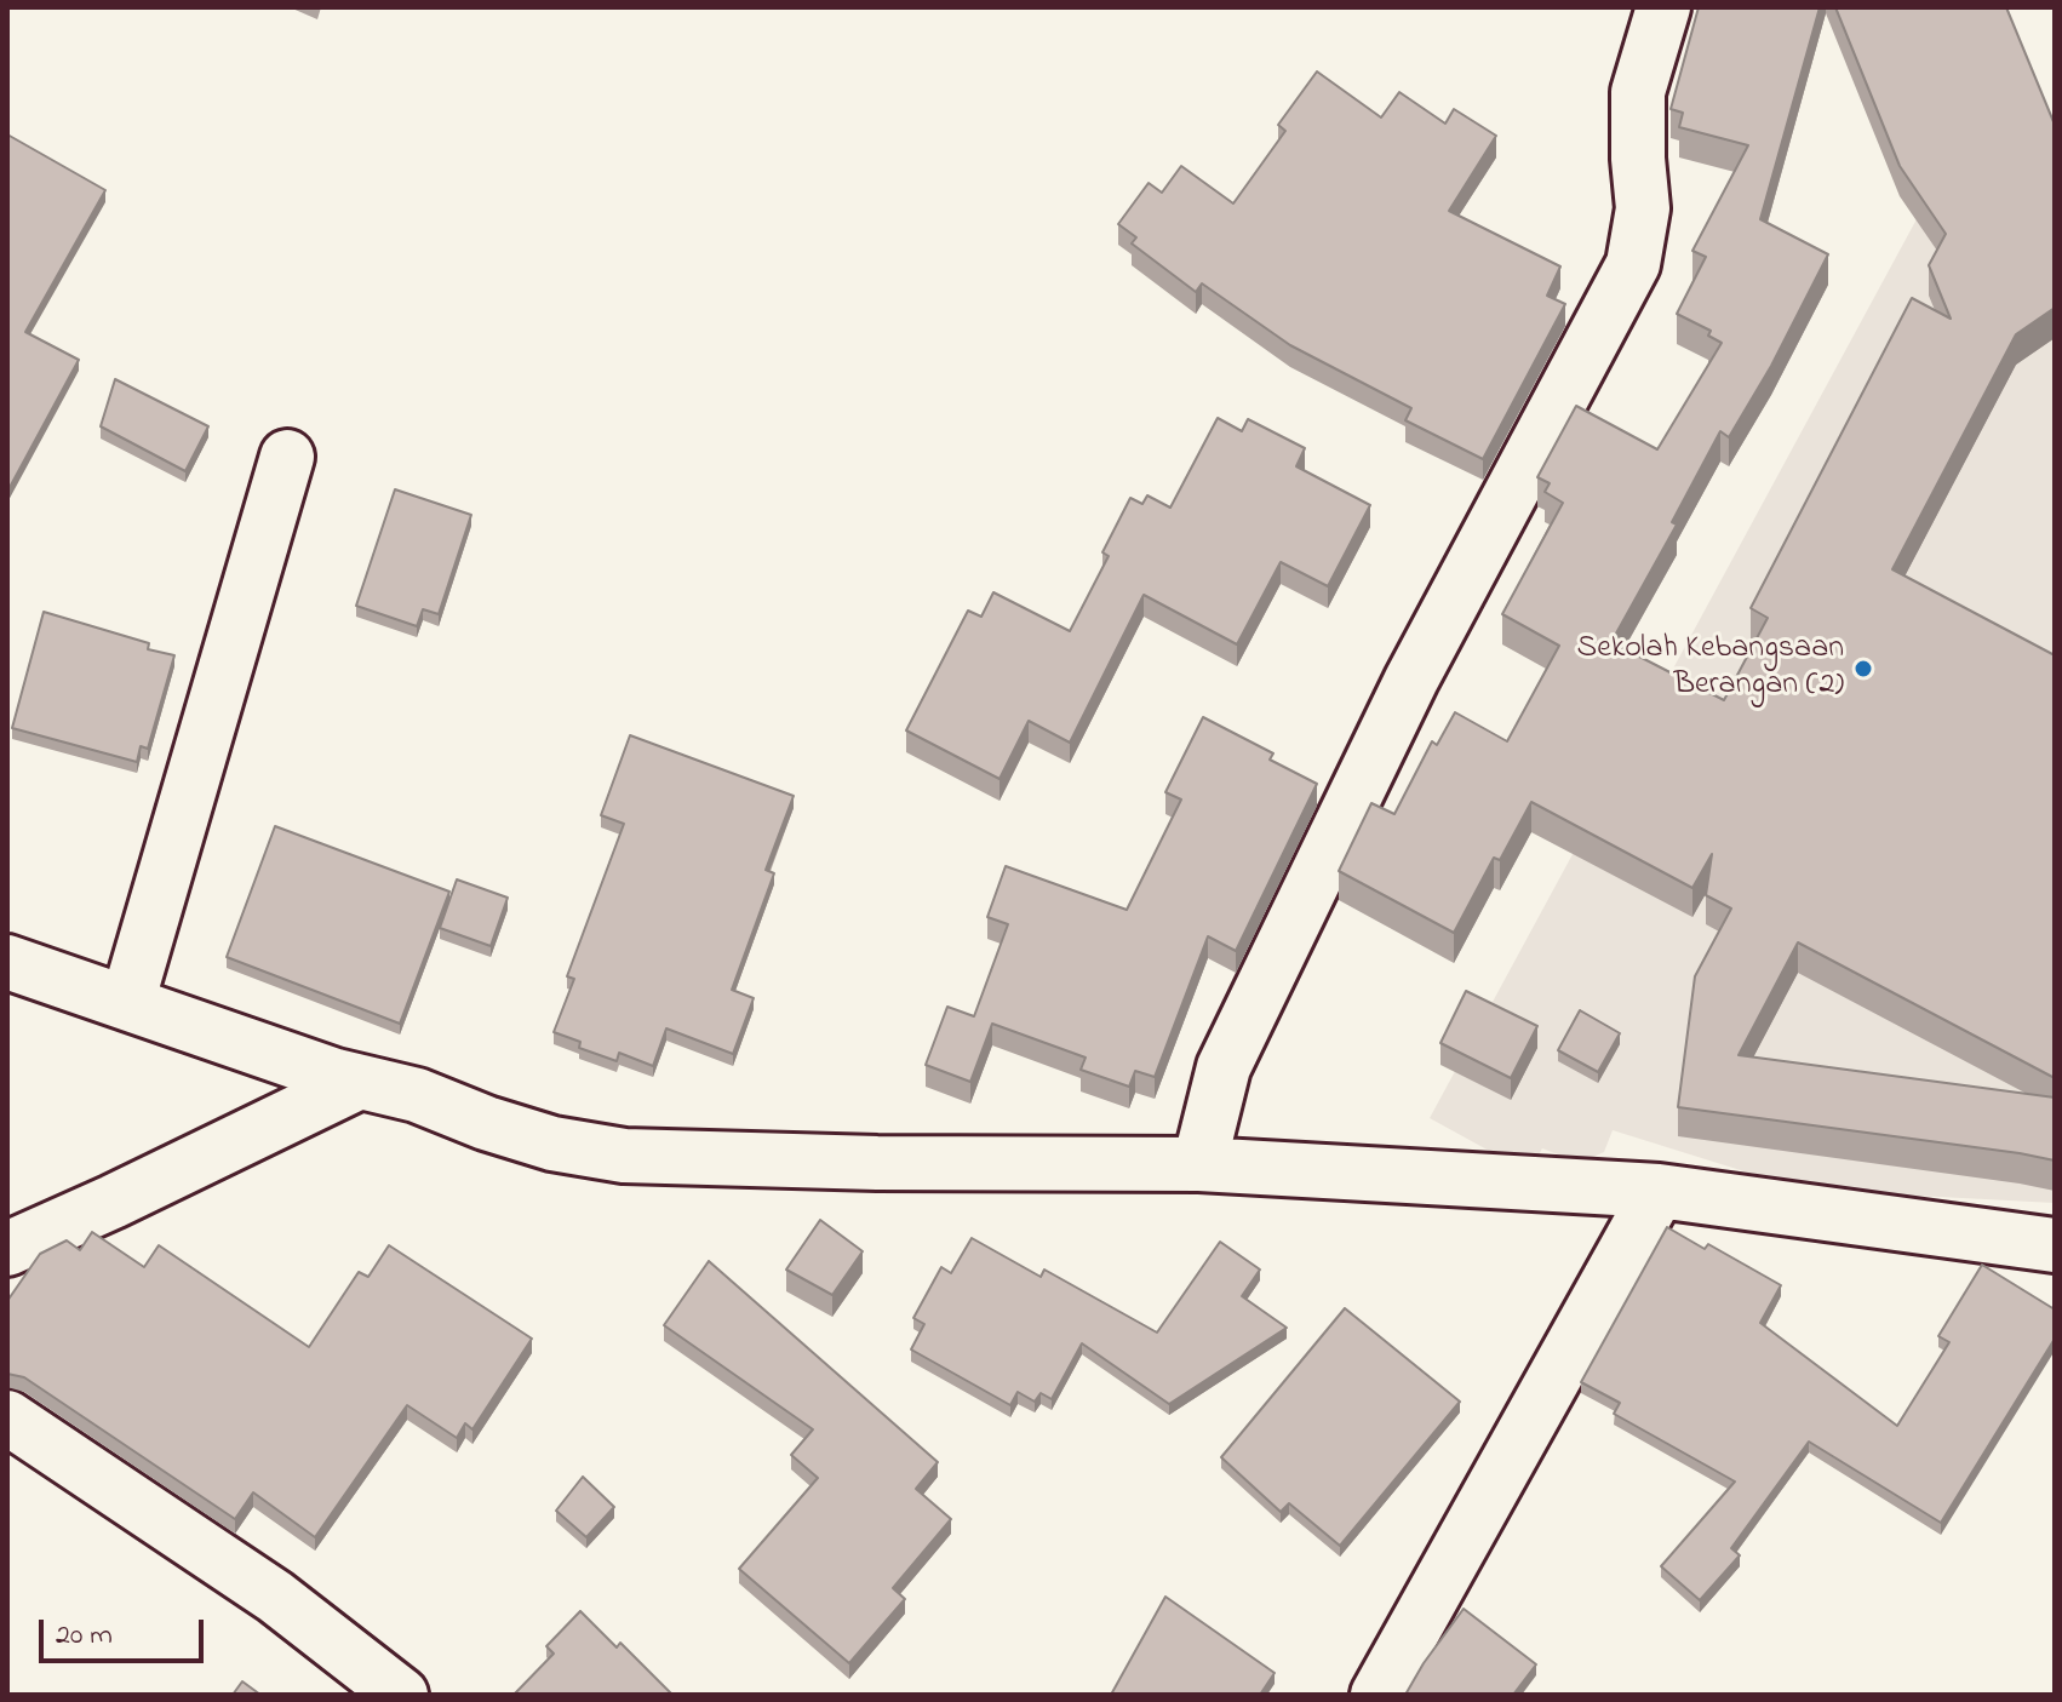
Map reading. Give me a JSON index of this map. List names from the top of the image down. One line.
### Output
{"places":["Sekolah Kebangsaan Berangan (2)"],"scale_bar":"20 m"}
